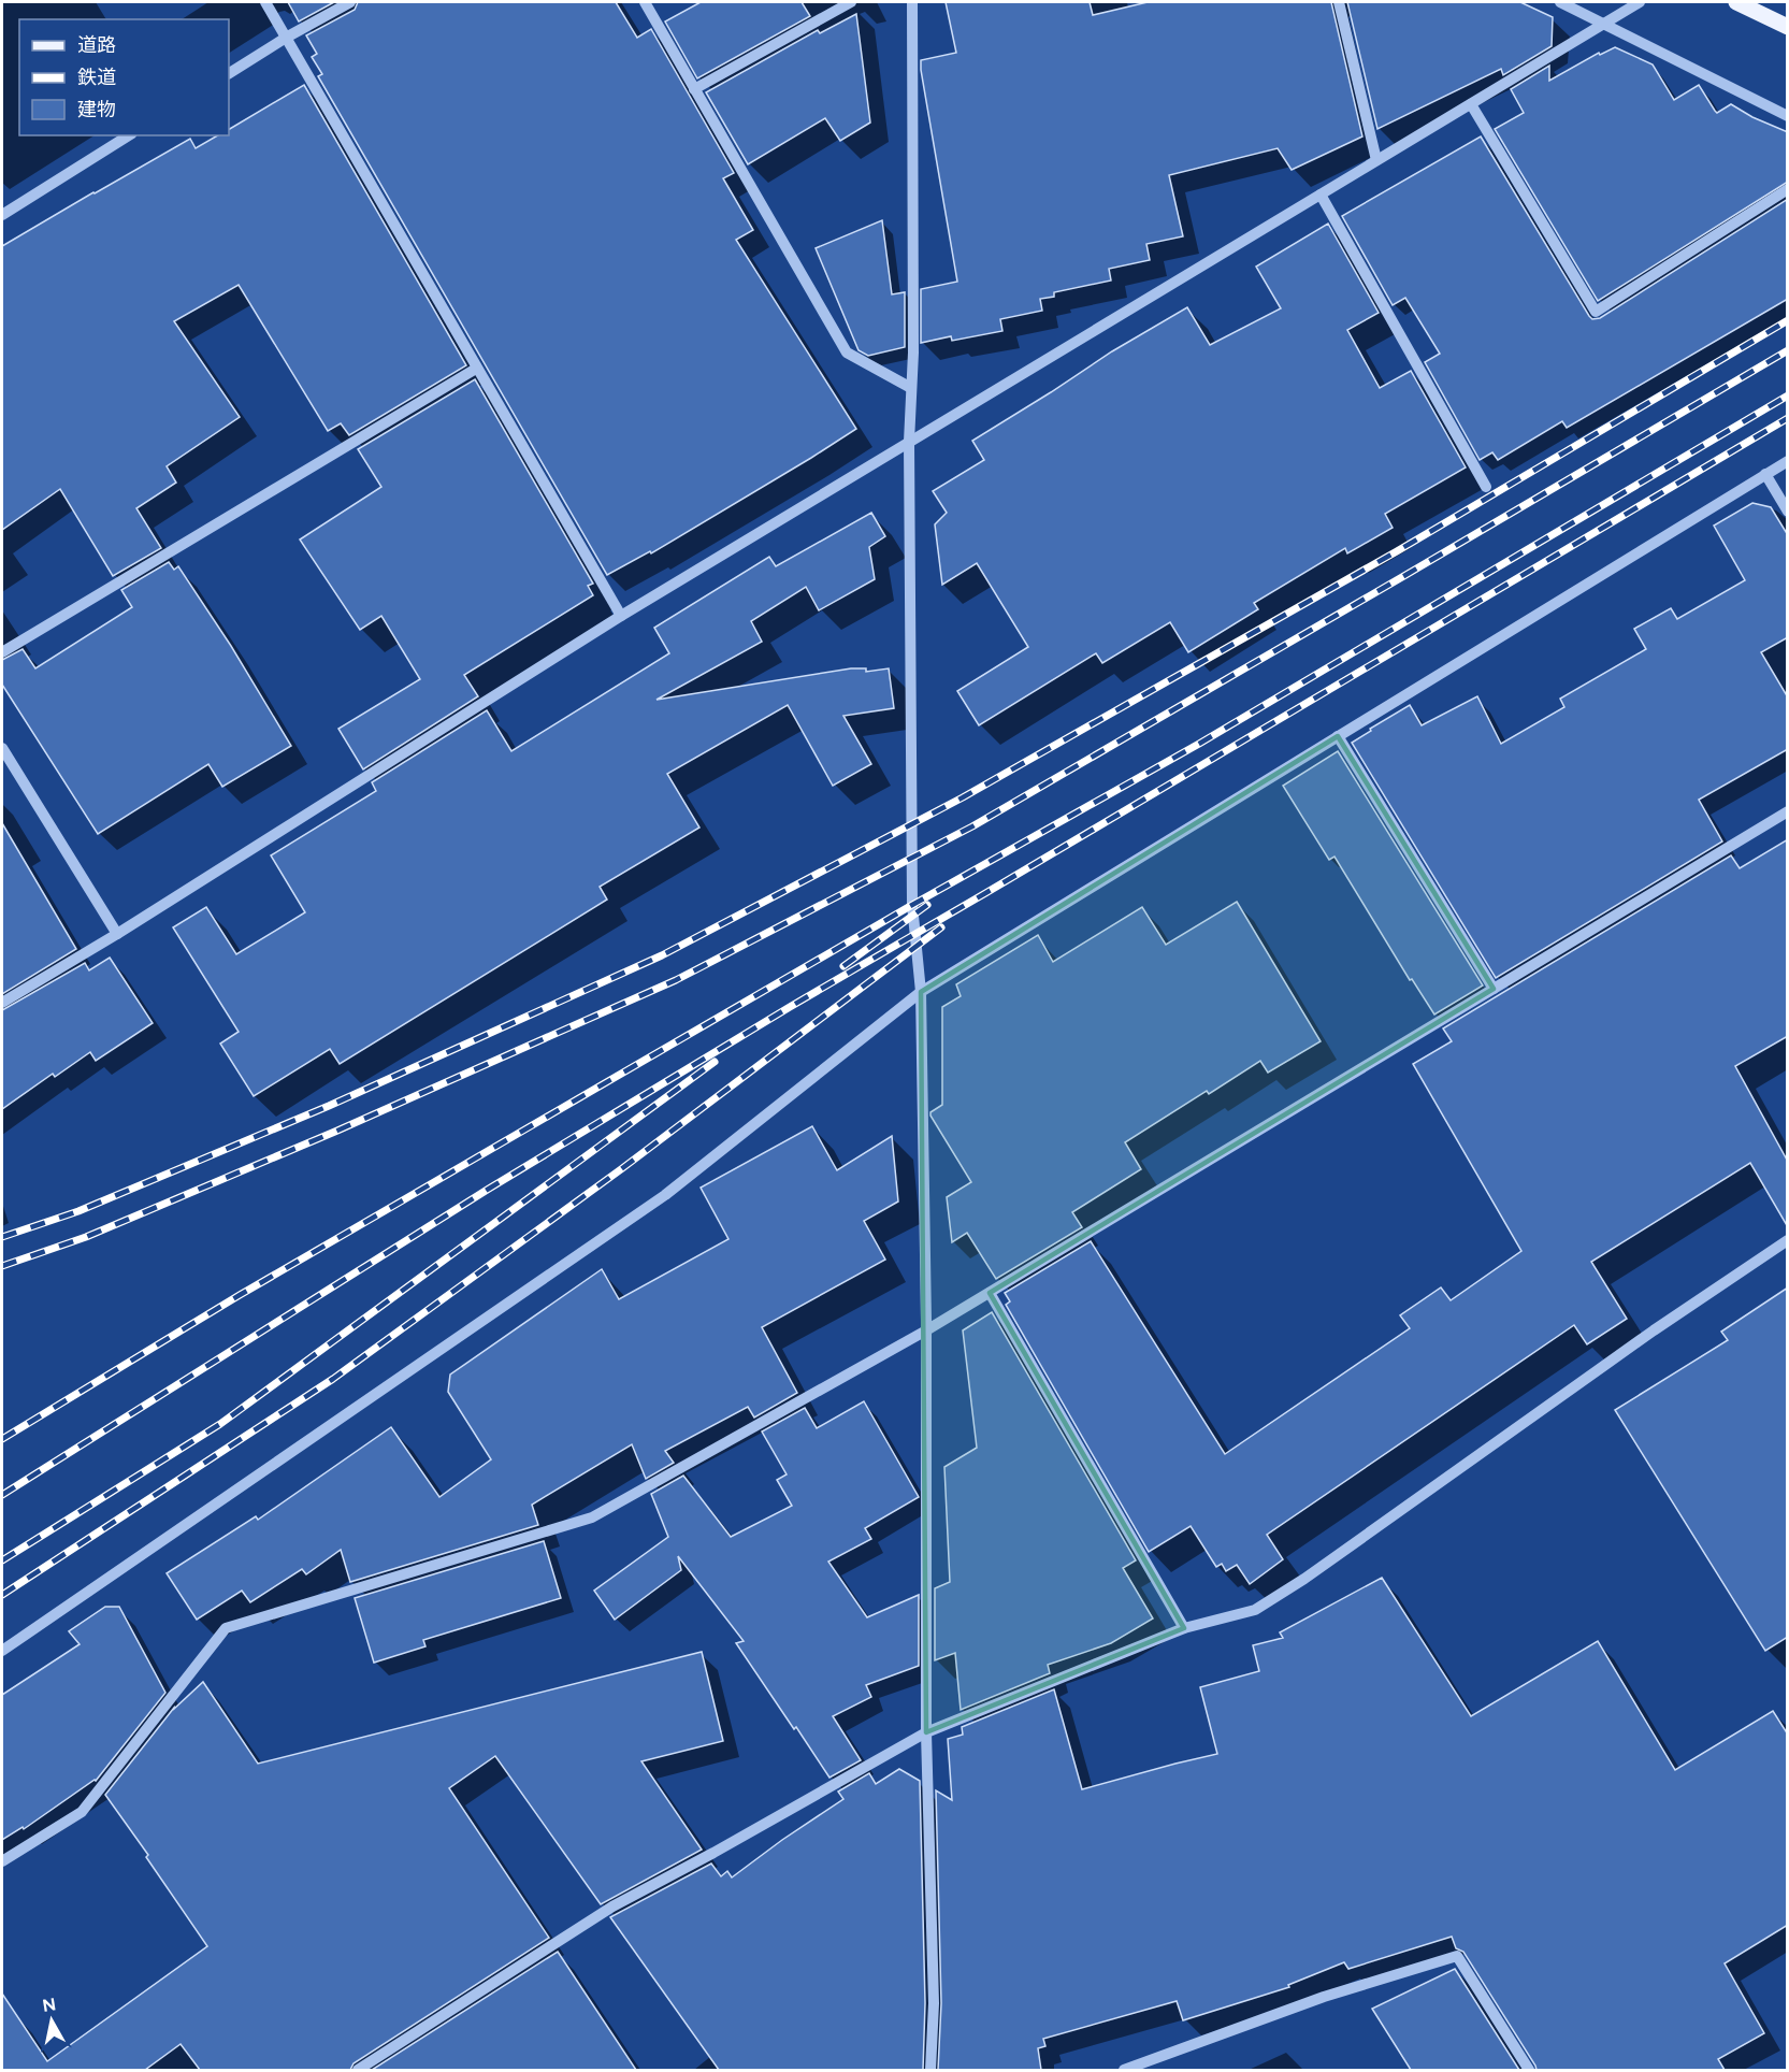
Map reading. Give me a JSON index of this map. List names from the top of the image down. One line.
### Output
{"legend":["道路","鉄道","建物"],"north":"top"}
